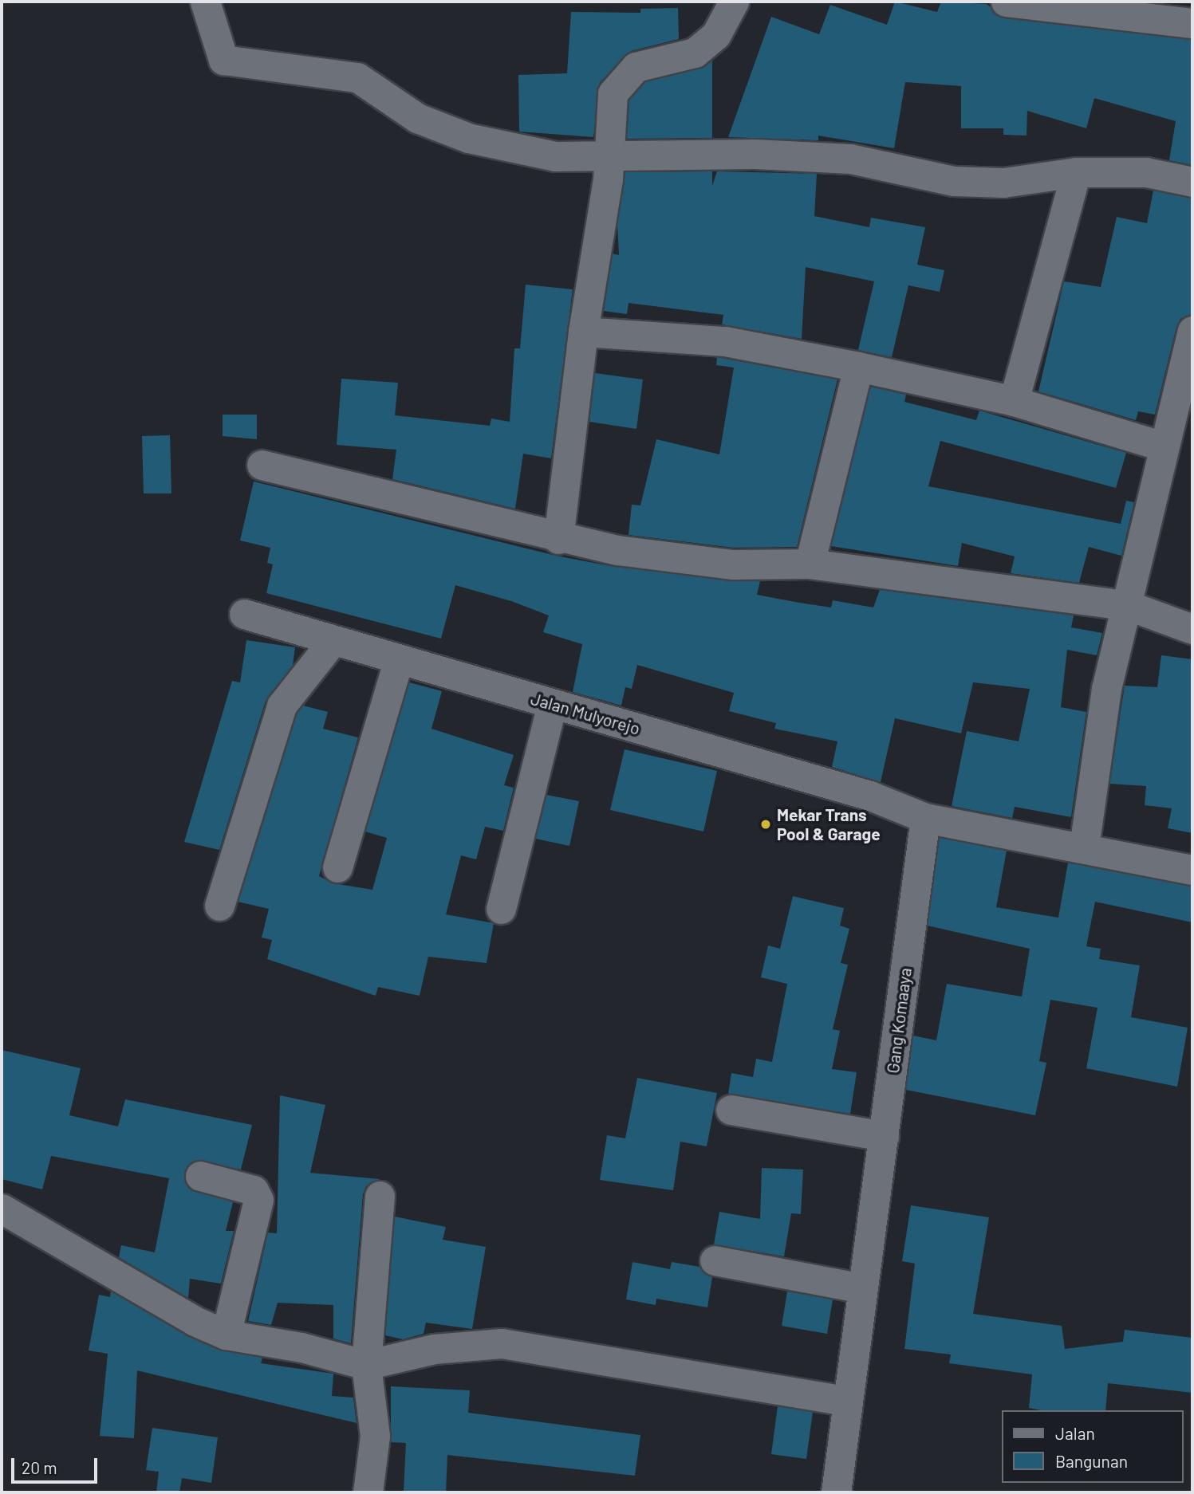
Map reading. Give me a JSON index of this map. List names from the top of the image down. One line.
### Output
{"streets":{"street":["Jalan Mulyorejo","Gang Komaaya"]},"crossings":[["Jalan Mulyorejo","Gang Komaaya"]],"places":["Mekar Trans Pool & Garage"],"legend":["Jalan","Bangunan"],"scale_bar":"20 m"}
